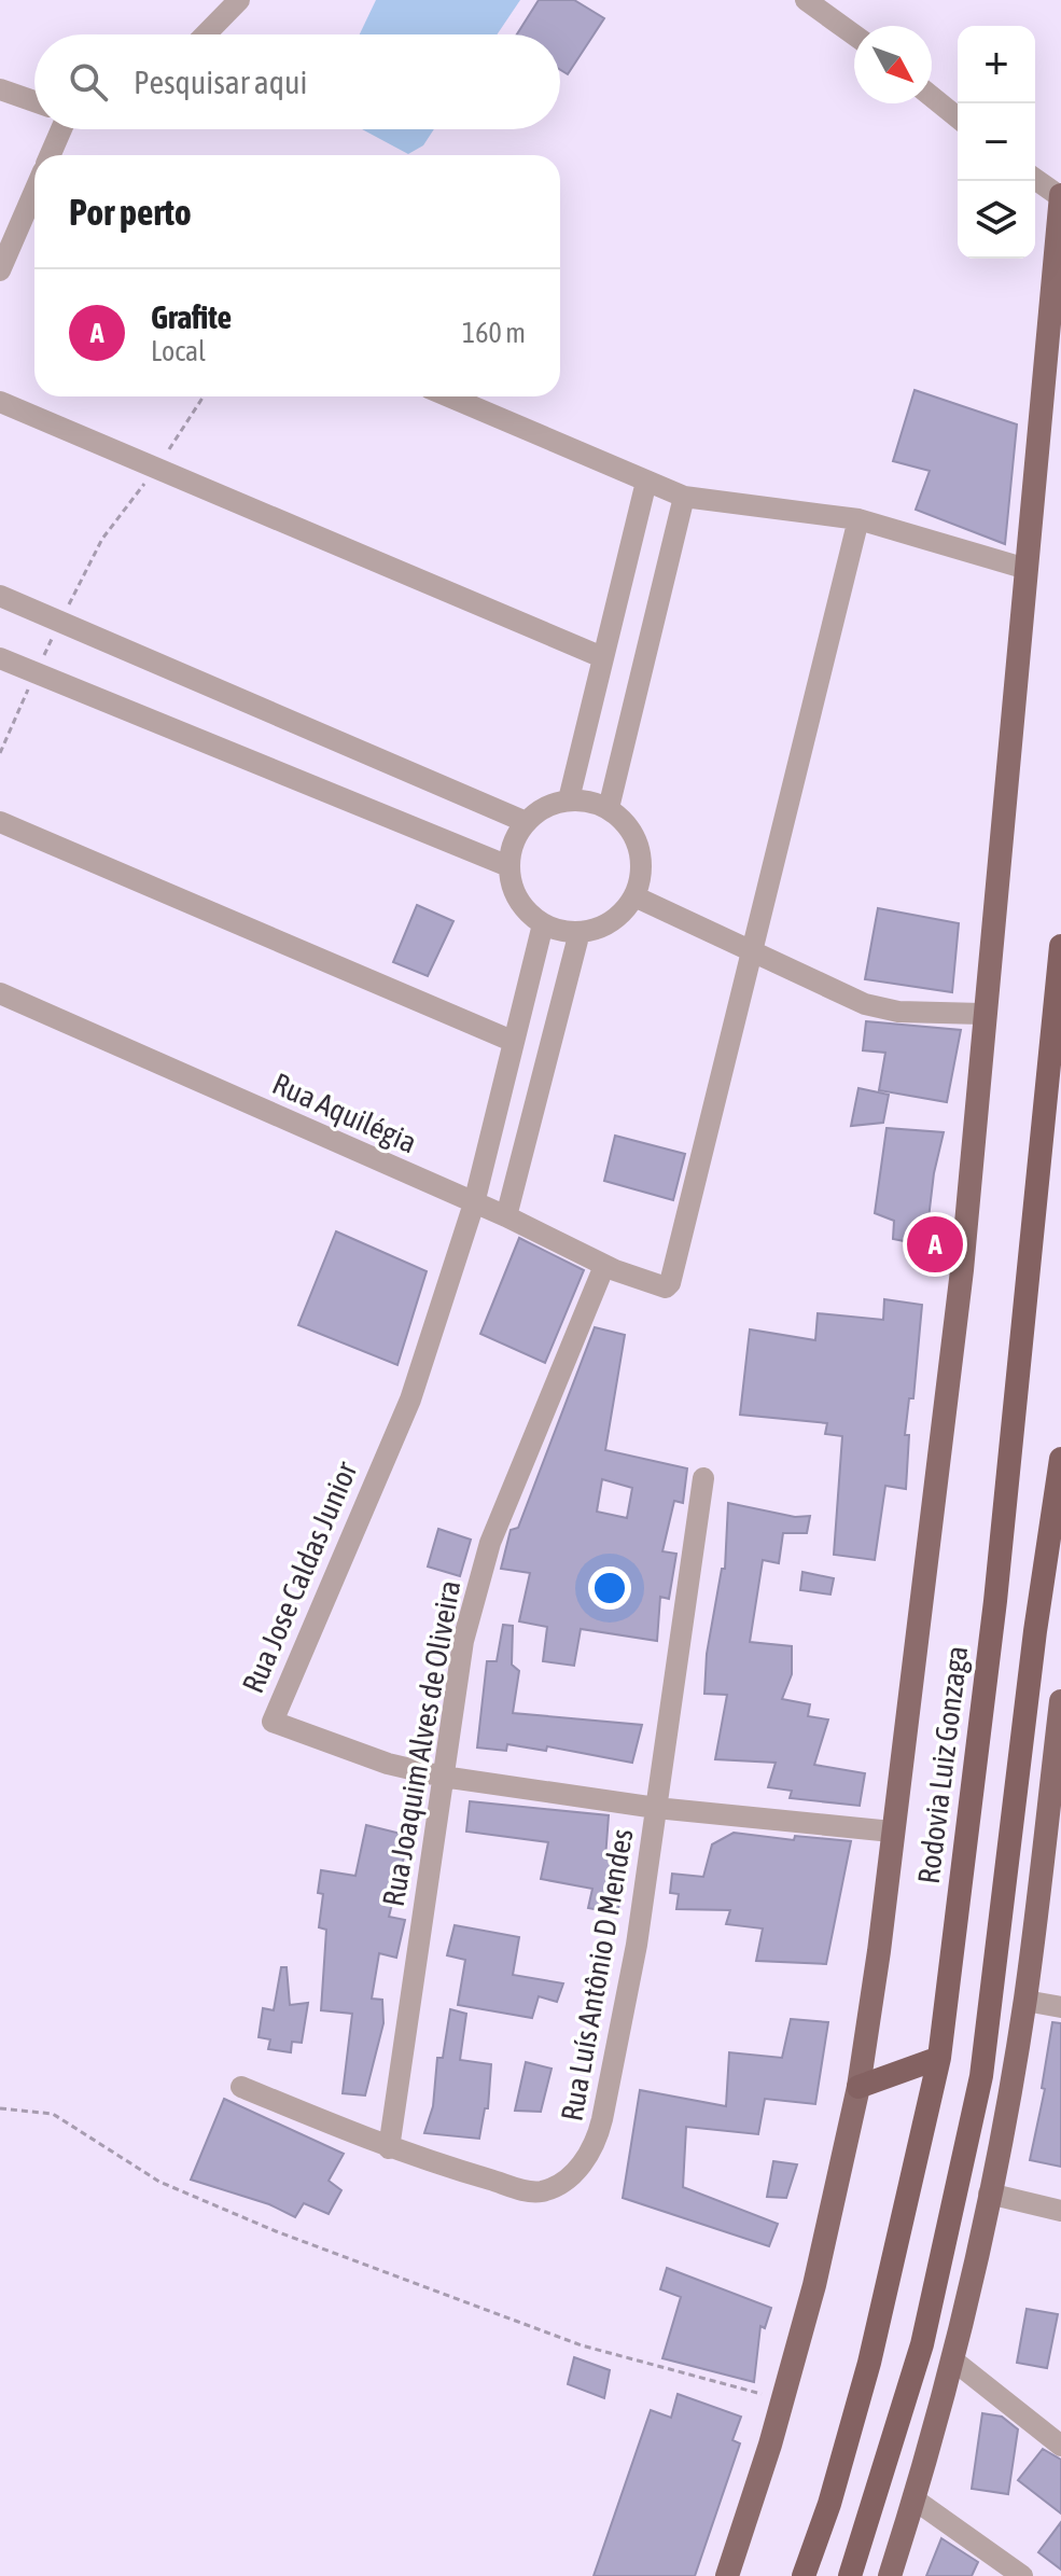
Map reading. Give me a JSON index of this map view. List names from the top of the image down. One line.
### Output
{"streets":{"highway":["Rodovia Luiz Gonzaga"],"street":["Rua Aquilégia","Rua Jose Caldas Junior","Rua Joaquim Alves de Oliveira","Rua Luís Antônio D Mendes"]},"crossings":[["Rua Aquilégia","Rua Jose Caldas Junior"],["Rua Aquilégia","Rua Joaquim Alves de Oliveira"],["Rua Jose Caldas Junior","Rua Joaquim Alves de Oliveira"],["Rua Jose Caldas Junior","Rua Luís Antônio D Mendes"],["Rua Joaquim Alves de Oliveira","Rua Luís Antônio D Mendes"]],"north":"bottom right","page":{"map_buttons":["+","−"],"search":"Pesquisar aqui","heading":"Por perto","list":[{"mark":"A","name":"Grafite","note":"Local","value":"160 m"}],"pins":"A"}}
